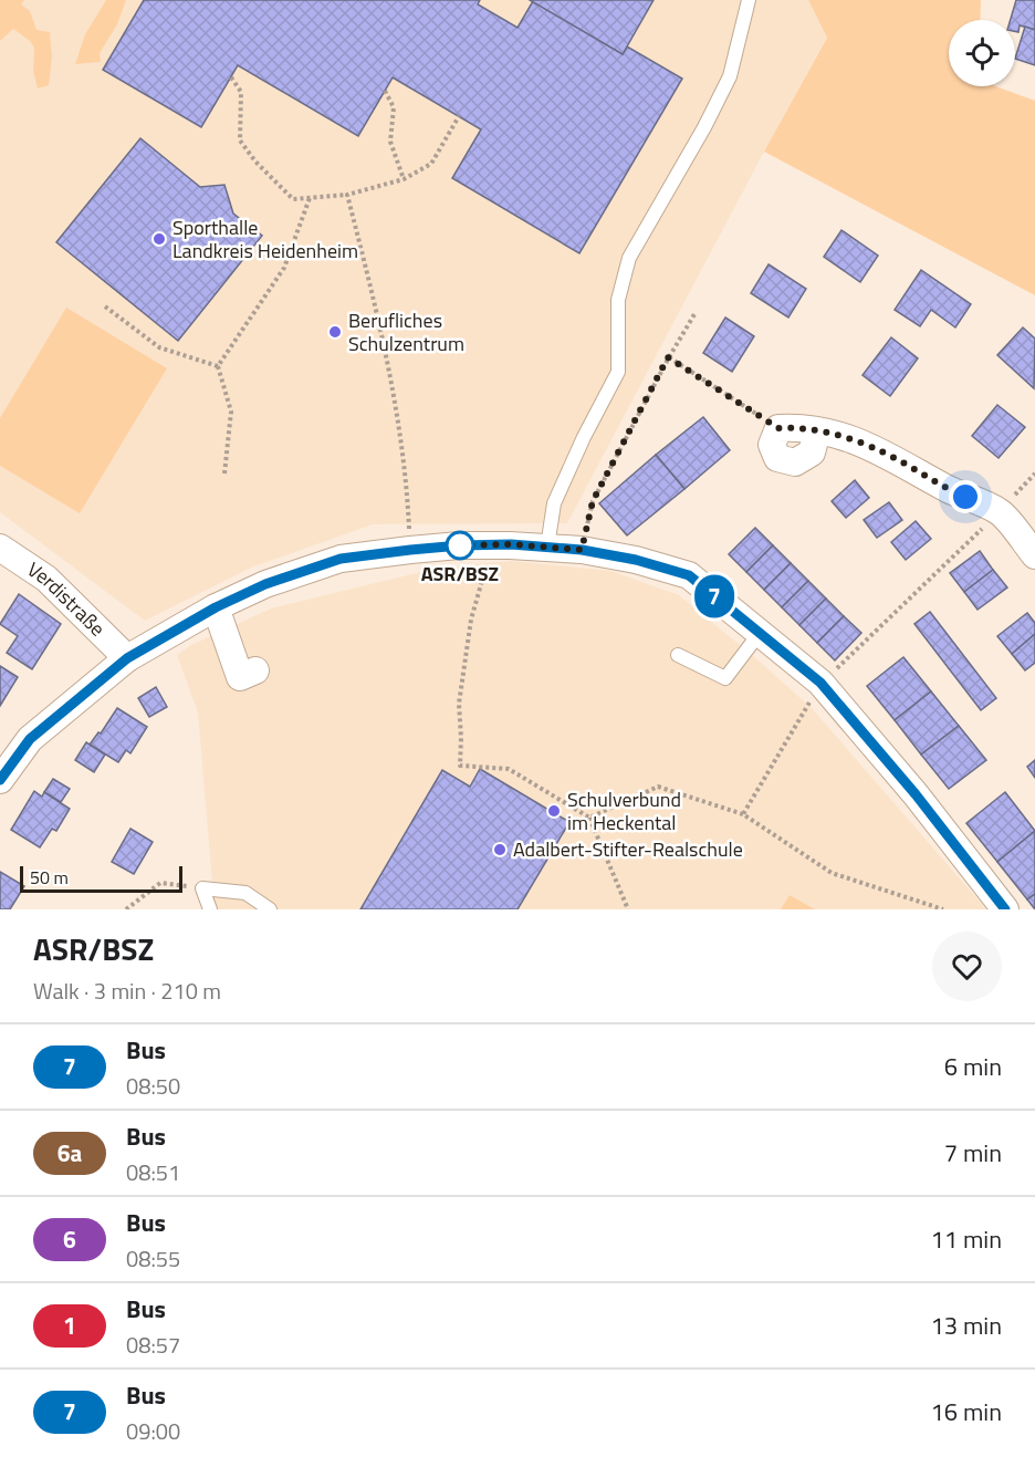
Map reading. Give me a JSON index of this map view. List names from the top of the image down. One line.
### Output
{"streets":{"street":["Verdistraße"]},"places":["Sporthalle Landkreis Heidenheim","Berufliches Schulzentrum","ASR/BSZ","Schulverbund im Heckental","Adalbert-Stifter-Realschule"],"lines":["bus line 7"],"scale_bar":"50 m","page":{"on_map":"7","scale":"50 m","heading":["ASR/BSZ","Walk · 3 min · 210 m"],"list":[{"mark":"7","name":"Bus","note":"08:50","value":"6 min"},{"mark":"6a","name":"Bus","note":"08:51","value":"7 min"},{"mark":"6","name":"Bus","note":"08:55","value":"11 min"},{"mark":"1","name":"Bus","note":"08:57","value":"13 min"},{"mark":"7","name":"Bus","note":"09:00","value":"16 min"}]}}
